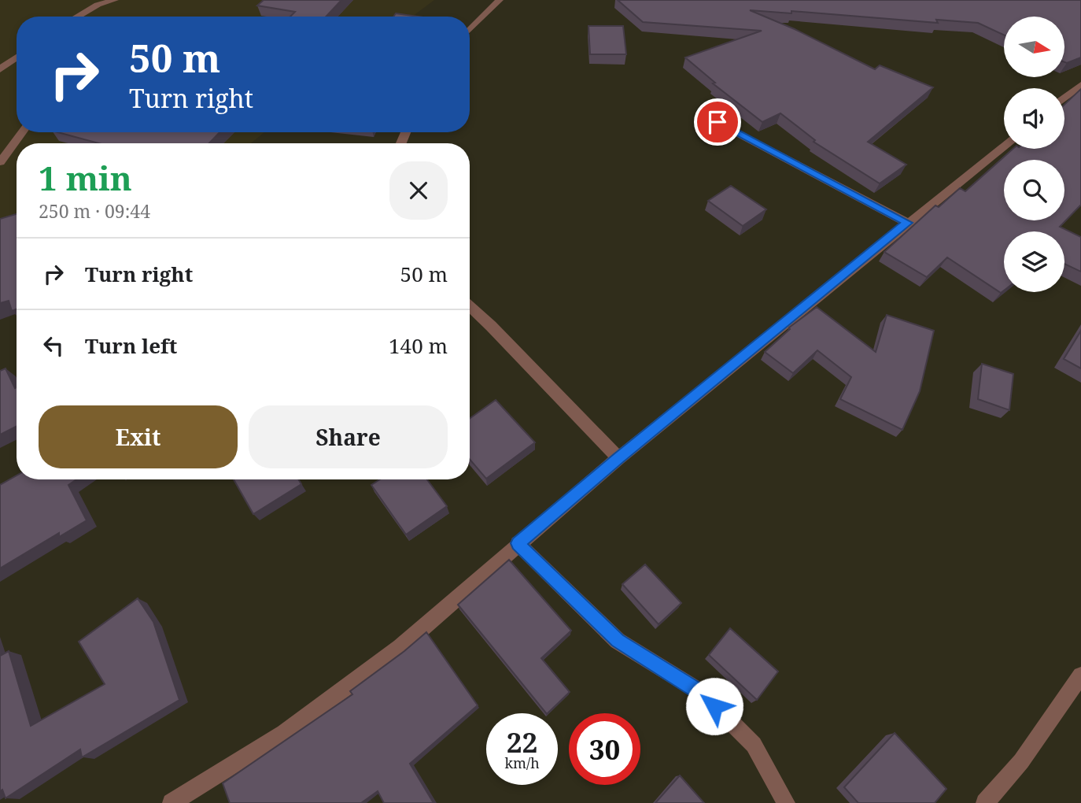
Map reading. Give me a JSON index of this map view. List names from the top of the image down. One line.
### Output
{"north":"right","page":{"turn":["50 m","Turn right"],"heading":["1 min","250 m · 09:44"],"list":[{"name":"Turn right","value":"50 m"},{"name":"Turn left","value":"140 m"}],"buttons":["Exit","Share"],"speed":"22 km/h","limit":"30"}}
